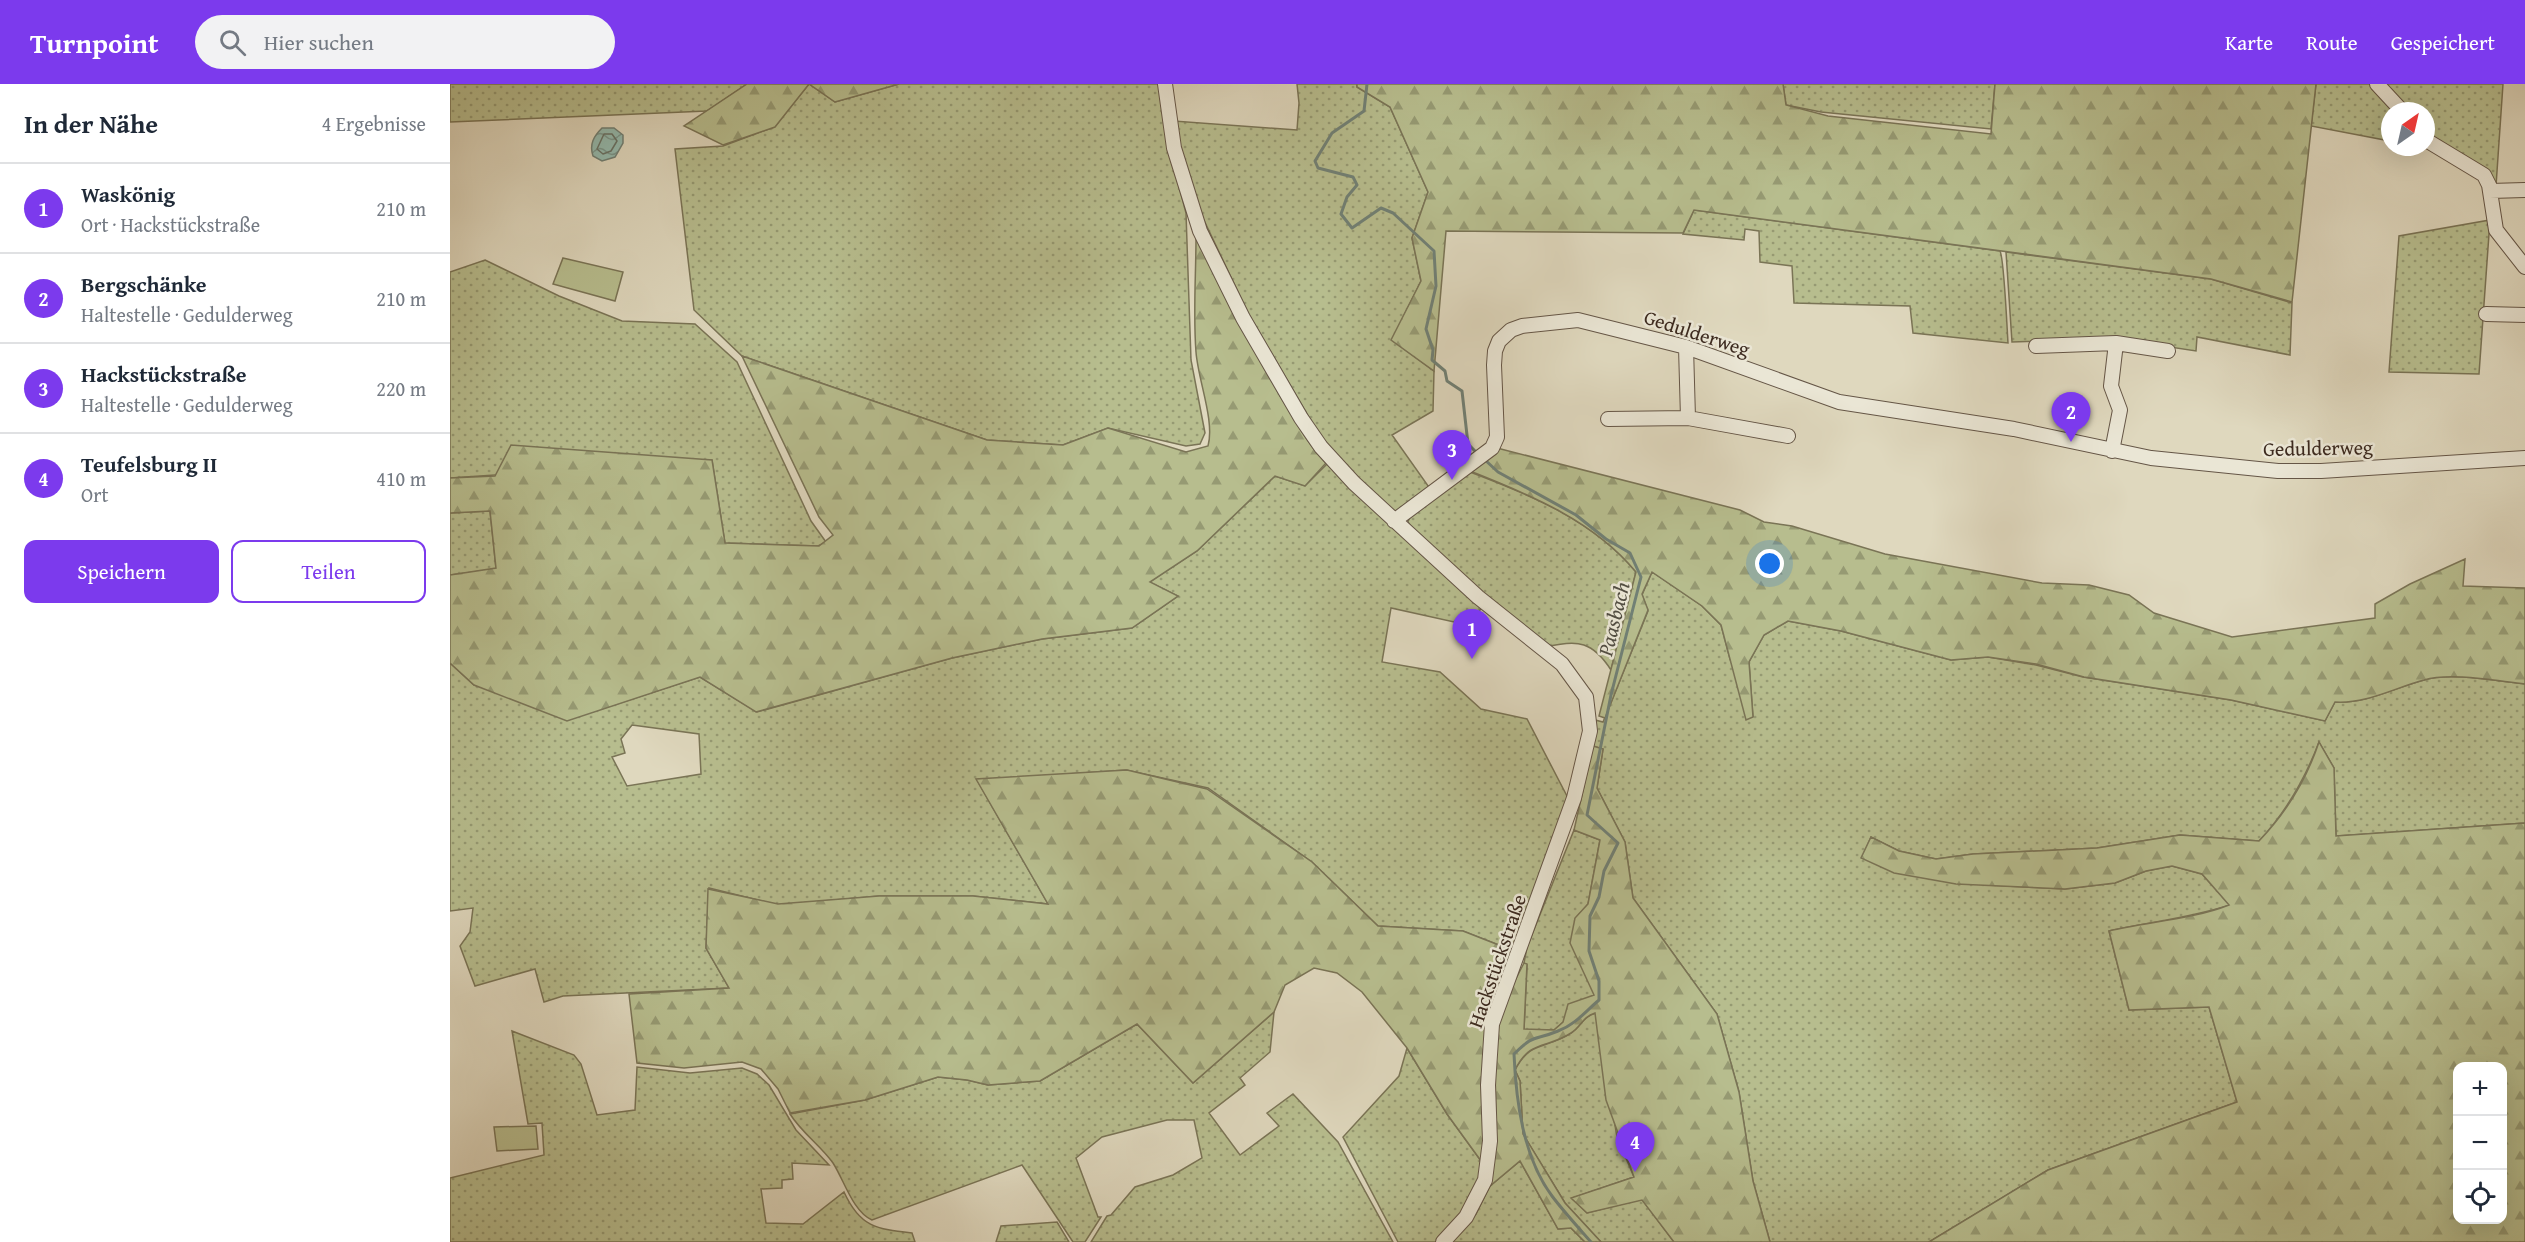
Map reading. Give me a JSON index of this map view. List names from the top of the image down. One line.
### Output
{"streets":{"street":["Gedulderweg","Hackstückstraße"]},"crossings":[["Gedulderweg","Hackstückstraße"]],"water":["Paasbach"],"north":"top right","page":{"header":"Turnpoint","search":"Hier suchen","nav":["Karte","Route","Gespeichert"],"heading":["In der Nähe","4 Ergebnisse"],"list":[{"mark":"1","name":"Waskönig","note":"Ort · Hackstückstraße","value":"210 m"},{"mark":"2","name":"Bergschänke","note":"Haltestelle · Gedulderweg","value":"210 m"},{"mark":"3","name":"Hackstückstraße","note":"Haltestelle · Gedulderweg","value":"220 m"},{"mark":"4","name":"Teufelsburg II","note":"Ort","value":"410 m"}],"pins":["2","3","1","4"],"buttons":["Speichern","Teilen"],"map_buttons":["+","−"]}}
